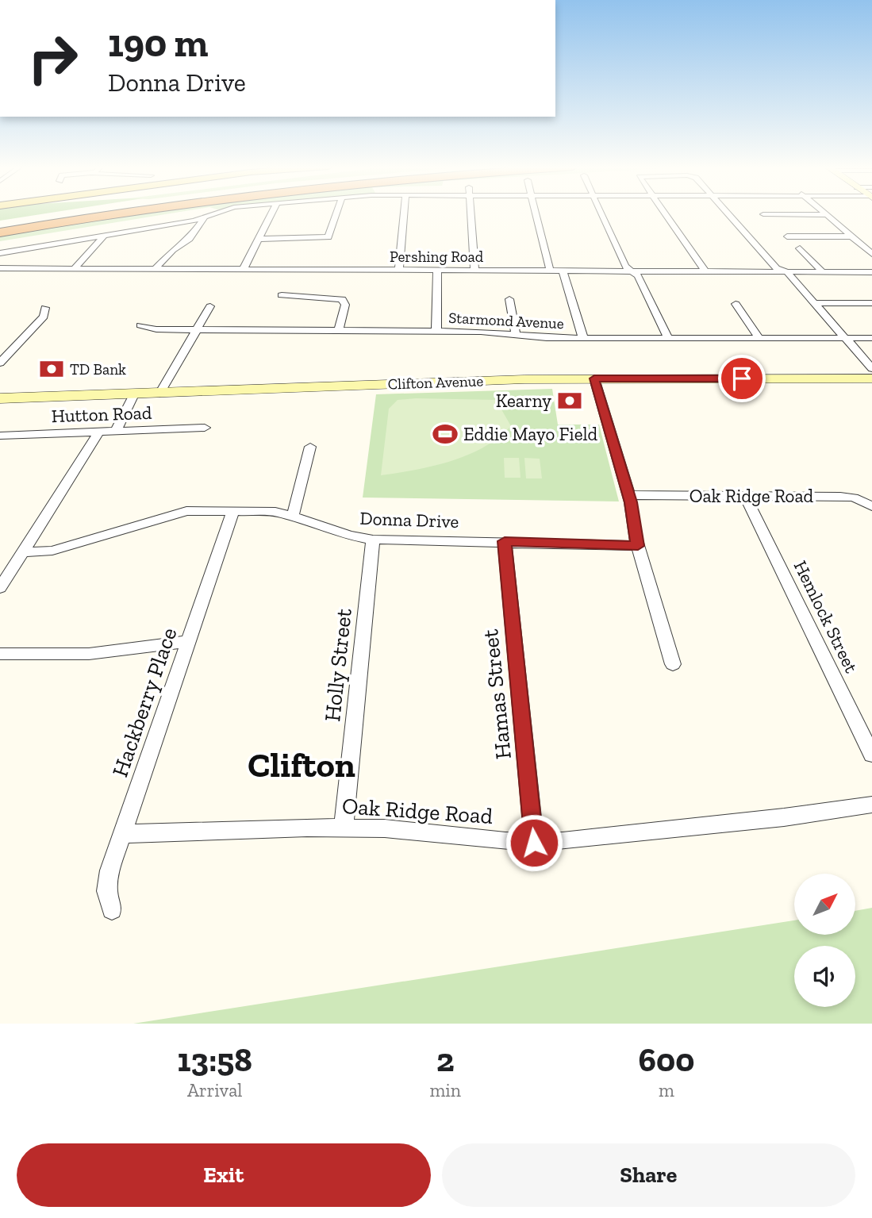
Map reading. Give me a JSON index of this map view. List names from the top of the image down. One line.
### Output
{"streets":{"main road":["Clifton Avenue"],"street":["Pershing Road","Starmond Avenue","Hutton Road","Oak Ridge Road","Donna Drive","Hemlock Street","Holly Street","Hamas Street","Hackberry Place"]},"crossings":[["Oak Ridge Road","Hemlock Street"],["Oak Ridge Road","Holly Street"],["Oak Ridge Road","Hamas Street"],["Oak Ridge Road","Hackberry Place"],["Donna Drive","Holly Street"],["Donna Drive","Hamas Street"],["Donna Drive","Hackberry Place"]],"districts":["Clifton"],"places":{"bank":["TD Bank","Kearny"],"sports":["Eddie Mayo Field"]},"north":"top right","page":{"turn":["190 m","Donna Drive"],"eta":["13:58","Arrival","2","min","600","m"],"buttons":["Exit","Share"]}}
